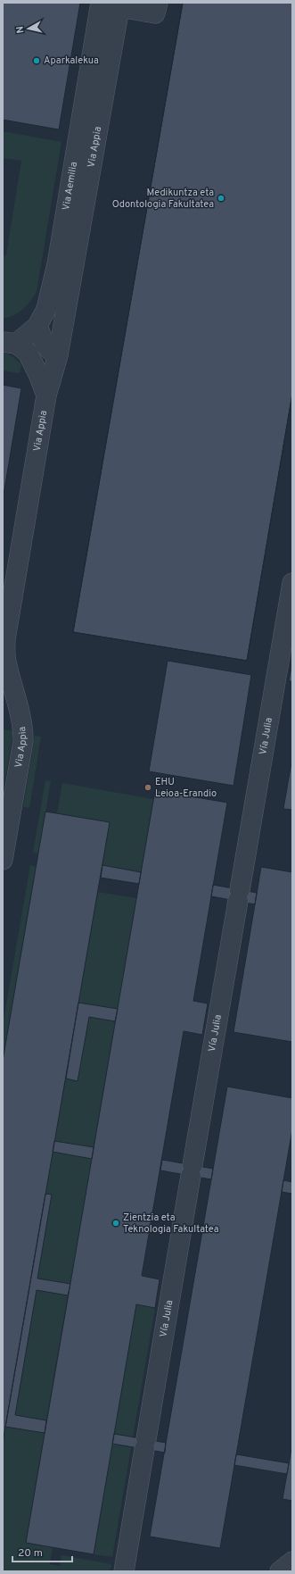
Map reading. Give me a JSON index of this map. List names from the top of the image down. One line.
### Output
{"streets":{"street":["Via Appia","Via Aemilia","Vía Julia"]},"places":["Aparkalekua","Medikuntza eta Odontologia Fakultatea","EHU Leioa-Erandio","Zientzia eta Teknologia Fakultatea"],"scale_bar":"20 m","north":"left"}
